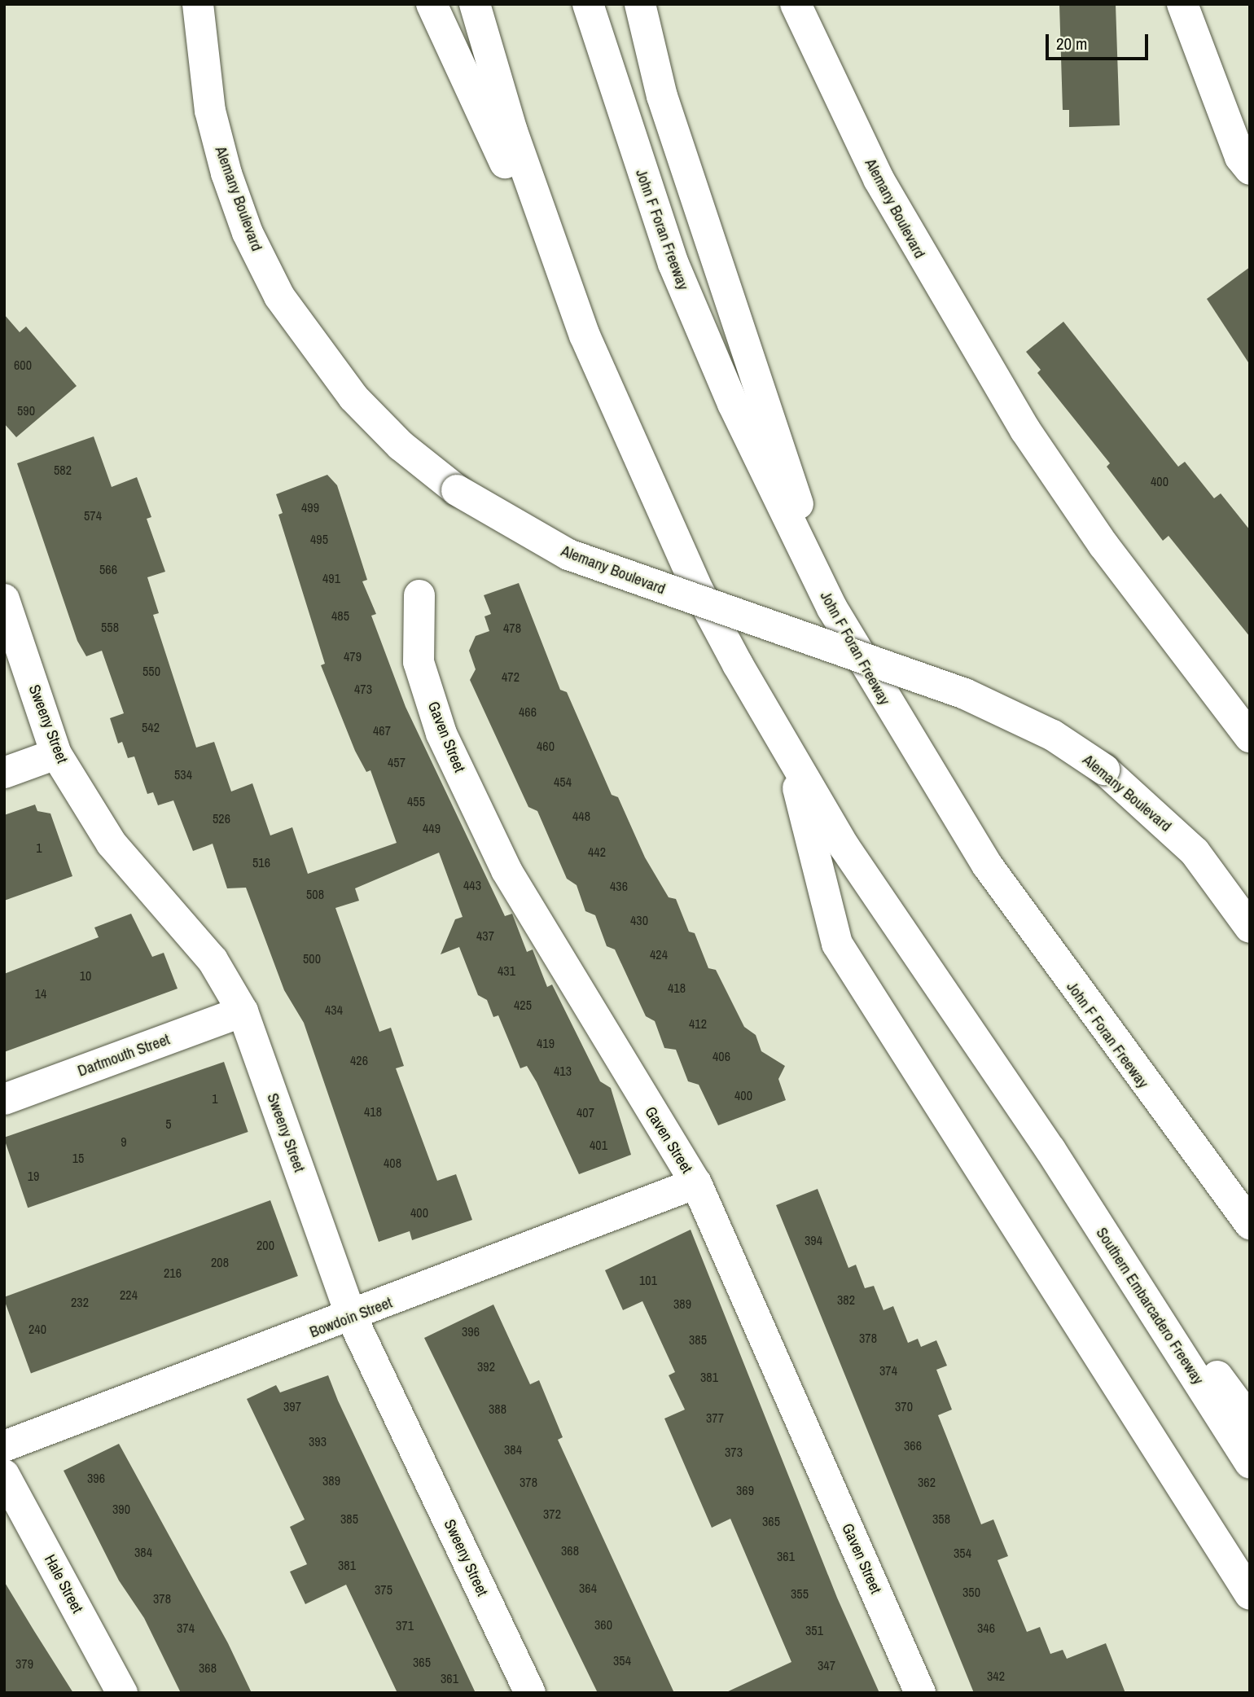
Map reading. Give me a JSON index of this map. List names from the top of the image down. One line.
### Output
{"streets":{"main road":["Alemany Boulevard","John F Foran Freeway","Sweeny Street","Gaven Street","Dartmouth Street","Southern Embarcadero Freeway","Bowdoin Street","Hale Street"]},"crossings":[["Sweeny Street","Dartmouth Street"],["Sweeny Street","Bowdoin Street"],["Gaven Street","Bowdoin Street"]],"house_numbers":["600","590","582","400","499","574","495","566","491","485","558","478","479","550","472","473","466","542","467","460","457","534","454","455","448","526","449","1","442","516","443","436","508","430","437","424","500","431","10","418","14","425","434","412","419","406","426","413","400","1","418","407","5","9","401","15","408","19","400","394","200","208","216","101","224","382","232","389","240","396","378","385","392","374","381","397","370","388","377","393","366","384","373","396","389","378","362","369","390","372","385","358","365","368","384","354","361","381","364","375","350","355","378","360","371","374","346","351","354","365","379","347","368","342","361"],"scale_bar":"20 m"}
